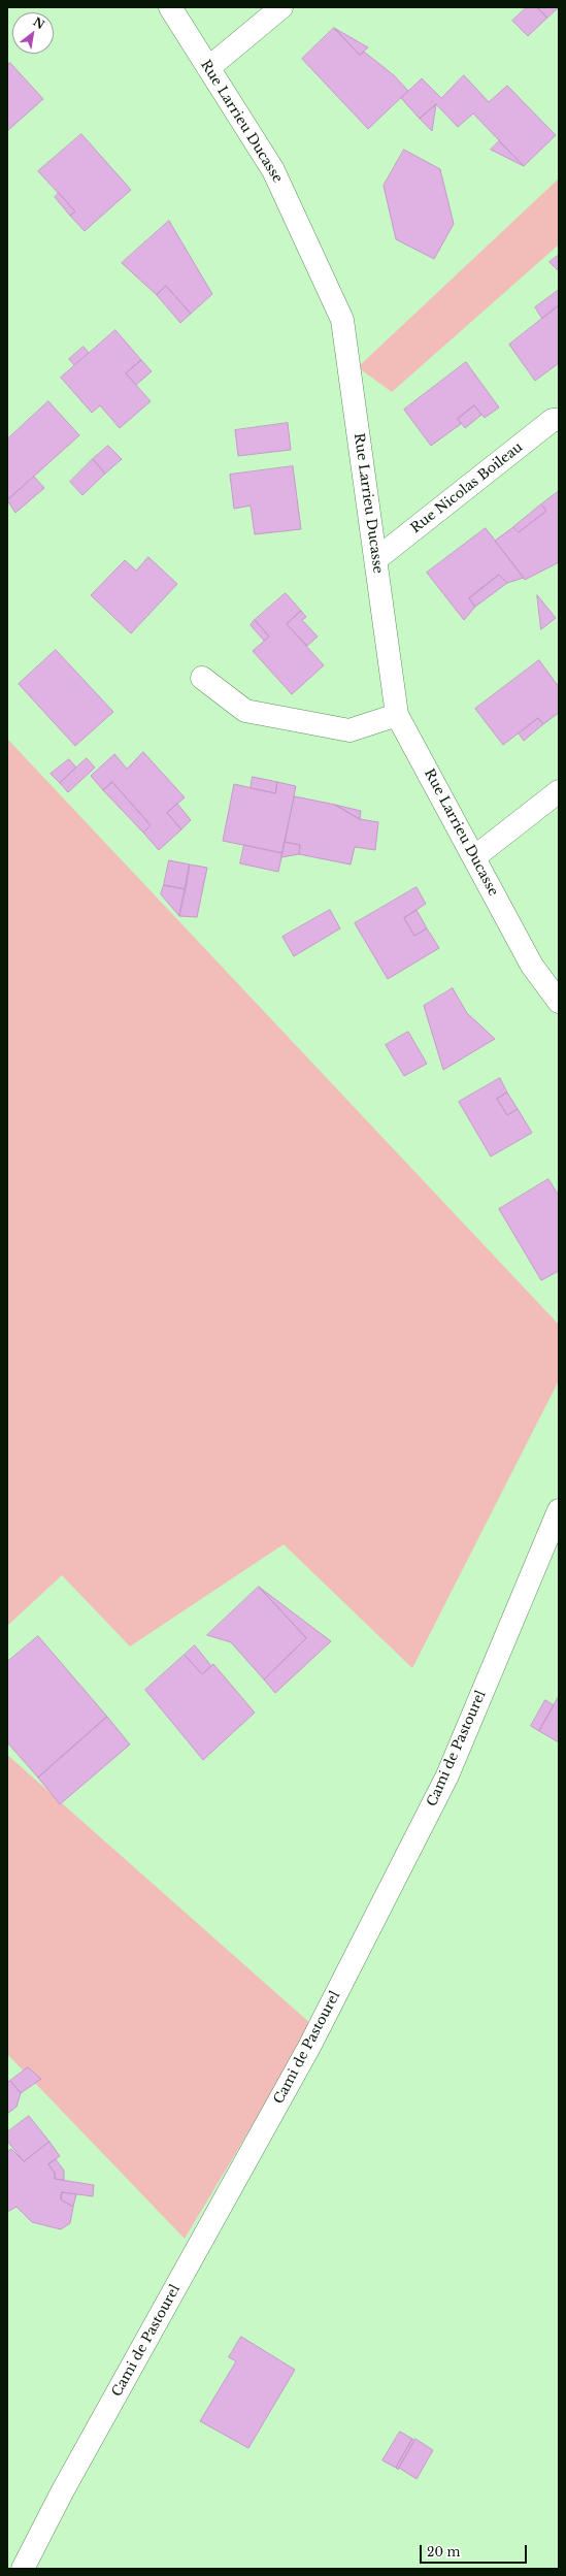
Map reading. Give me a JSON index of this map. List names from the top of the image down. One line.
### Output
{"streets":{"street":["Rue Larrieu Ducasse","Rue Nicolas Boileau","Cami de Pastourel"]},"crossings":[["Rue Larrieu Ducasse","Rue Nicolas Boileau"]],"scale_bar":"20 m","north":"top right"}
